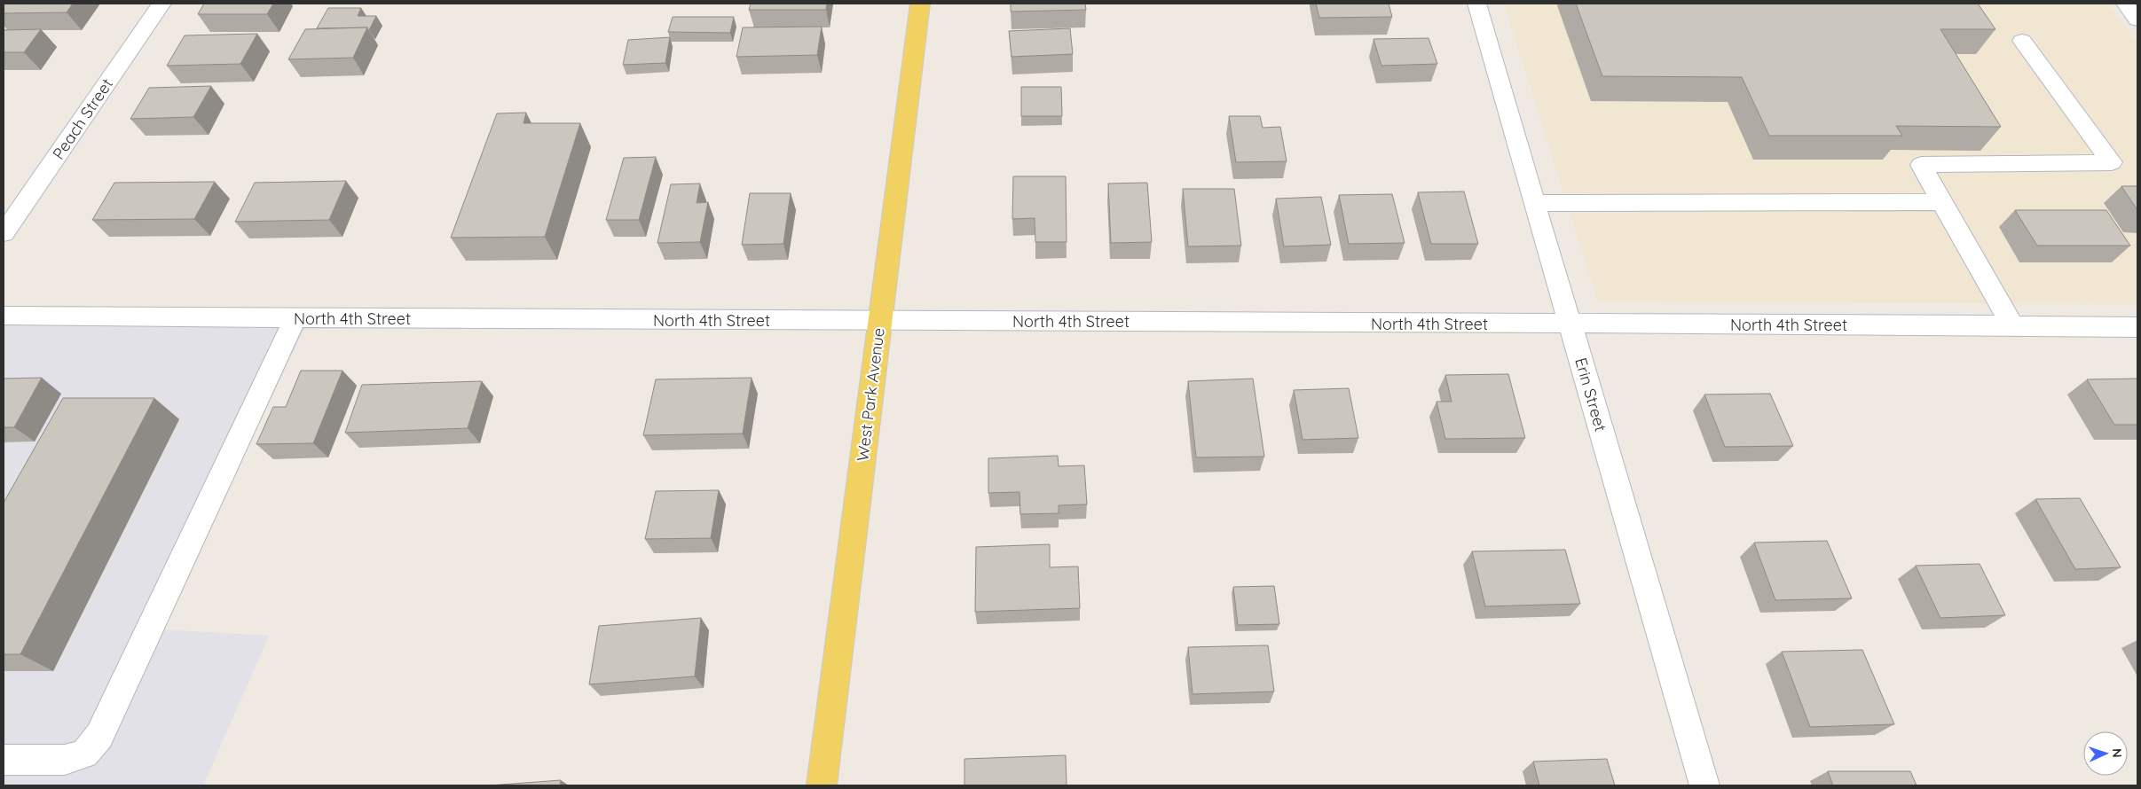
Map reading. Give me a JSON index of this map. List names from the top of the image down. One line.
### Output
{"streets":{"main road":["West Park Avenue"],"street":["Peach Street","North 4th Street","Erin Street"]},"crossings":[["North 4th Street","West Park Avenue"],["North 4th Street","Erin Street"]],"north":"right"}
